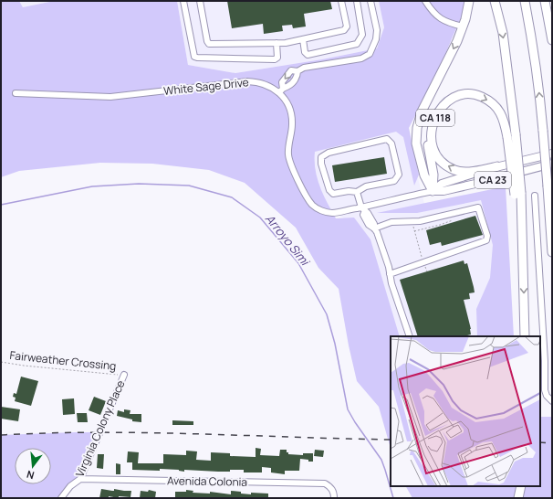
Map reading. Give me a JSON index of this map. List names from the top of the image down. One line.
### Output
{"streets":{"highway":["CA 118"],"main road":["CA 23"],"street":["White Sage Drive","Virginia Colony Place","Avenida Colonia"],"path":["Fairweather Crossing"]},"crossings":[["White Sage Drive","CA 23"],["Fairweather Crossing","Virginia Colony Place"],["Virginia Colony Place","Avenida Colonia"]],"water":["Arroyo Simi"],"north":"bottom"}
